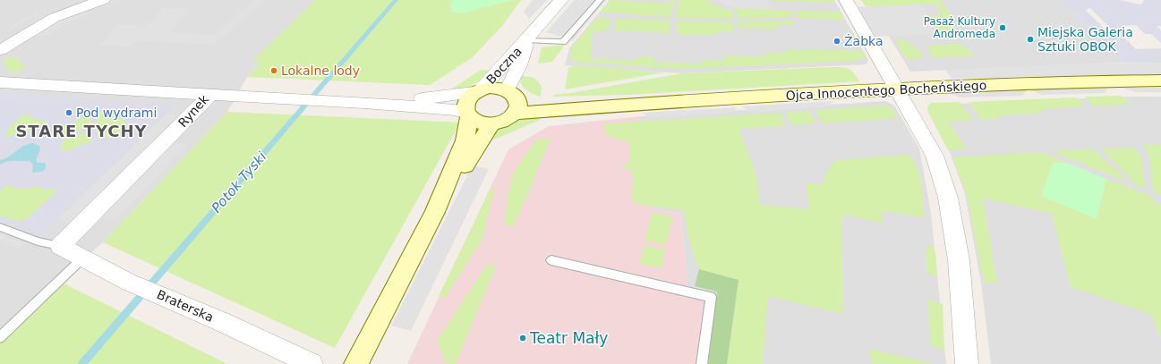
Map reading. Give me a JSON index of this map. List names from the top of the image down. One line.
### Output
{"streets":{"street":["Boczna","Ojca Innocentego Bocheńskiego","Rynek","Braterska"]},"crossings":[["Boczna","Ojca Innocentego Bocheńskiego"],["Rynek","Braterska"]],"districts":["STARE TYCHY"],"water":["Potok Tyski"],"places":["Pasaż Kultury Andromeda","Miejska Galeria Sztuki OBOK","Żabka","Lokalne lody","Pod wydrami","Teatr Mały"]}
